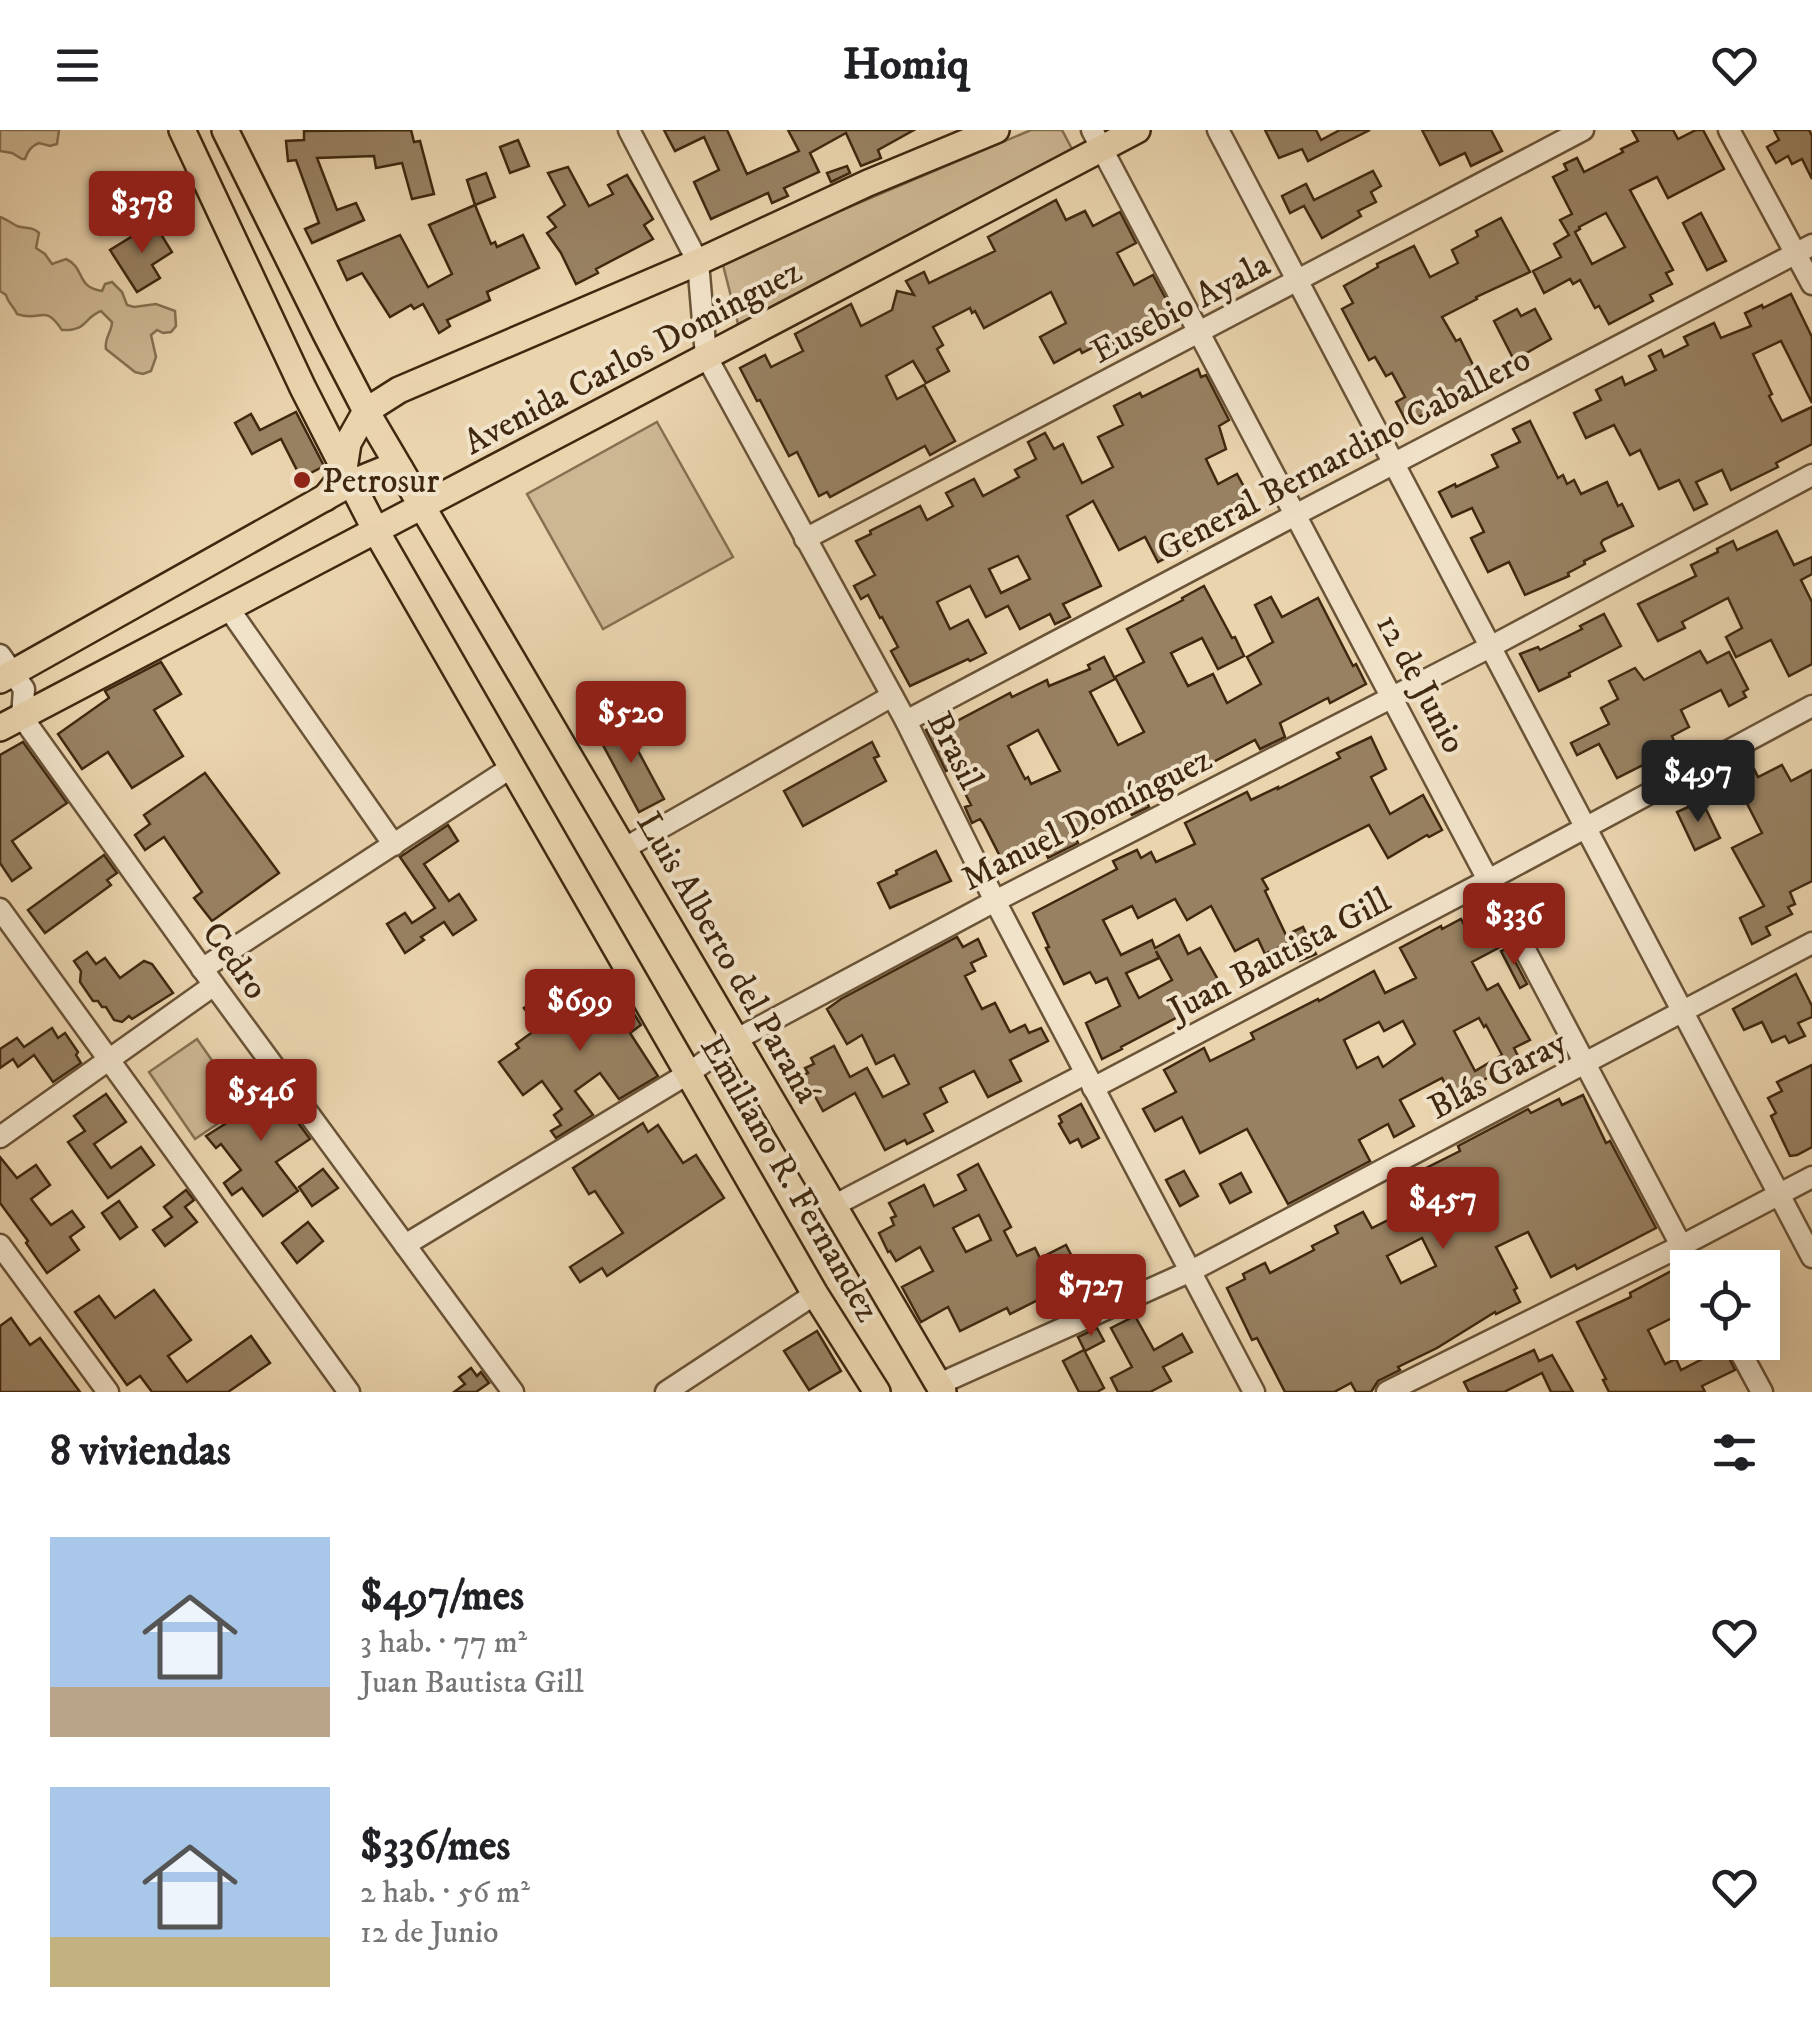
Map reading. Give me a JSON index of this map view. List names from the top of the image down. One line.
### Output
{"streets":{"main road":["Avenida Carlos Dominguez","Luis Alberto del Paraná","Emiliano R. Fernandez"],"street":["Eusebio Ayala","General Bernardino Caballero","12 de Junio","Brasil","Manuel Domínguez","Juan Bautista Gill","Cedro","Blás Garay"]},"crossings":[["Eusebio Ayala","12 de Junio"],["Eusebio Ayala","Brasil"],["Avenida Carlos Dominguez","12 de Junio"],["Avenida Carlos Dominguez","Brasil"],["Avenida Carlos Dominguez","Luis Alberto del Paraná"],["Avenida Carlos Dominguez","Cedro"],["Avenida Carlos Dominguez","Emiliano R. Fernandez"],["General Bernardino Caballero","12 de Junio"],["General Bernardino Caballero","Brasil"],["12 de Junio","Manuel Domínguez"],["12 de Junio","Juan Bautista Gill"],["12 de Junio","Blás Garay"],["Brasil","Manuel Domínguez"],["Brasil","Juan Bautista Gill"],["Brasil","Blás Garay"],["Manuel Domínguez","Luis Alberto del Paraná"],["Manuel Domínguez","Cedro"],["Manuel Domínguez","Emiliano R. Fernandez"],["Juan Bautista Gill","Luis Alberto del Paraná"],["Luis Alberto del Paraná","Blás Garay"]],"places":["Petrosur"],"page":{"header":"Homiq","price":["$378","$520","$497","$336","$699","$546","$457","$727"],"heading":"8 viviendas","list":[{"name":"$497/mes","note":"3 hab. · 77 m² · Juan Bautista Gill"},{"name":"$336/mes","note":"2 hab. · 56 m² · 12 de Junio"}]}}
